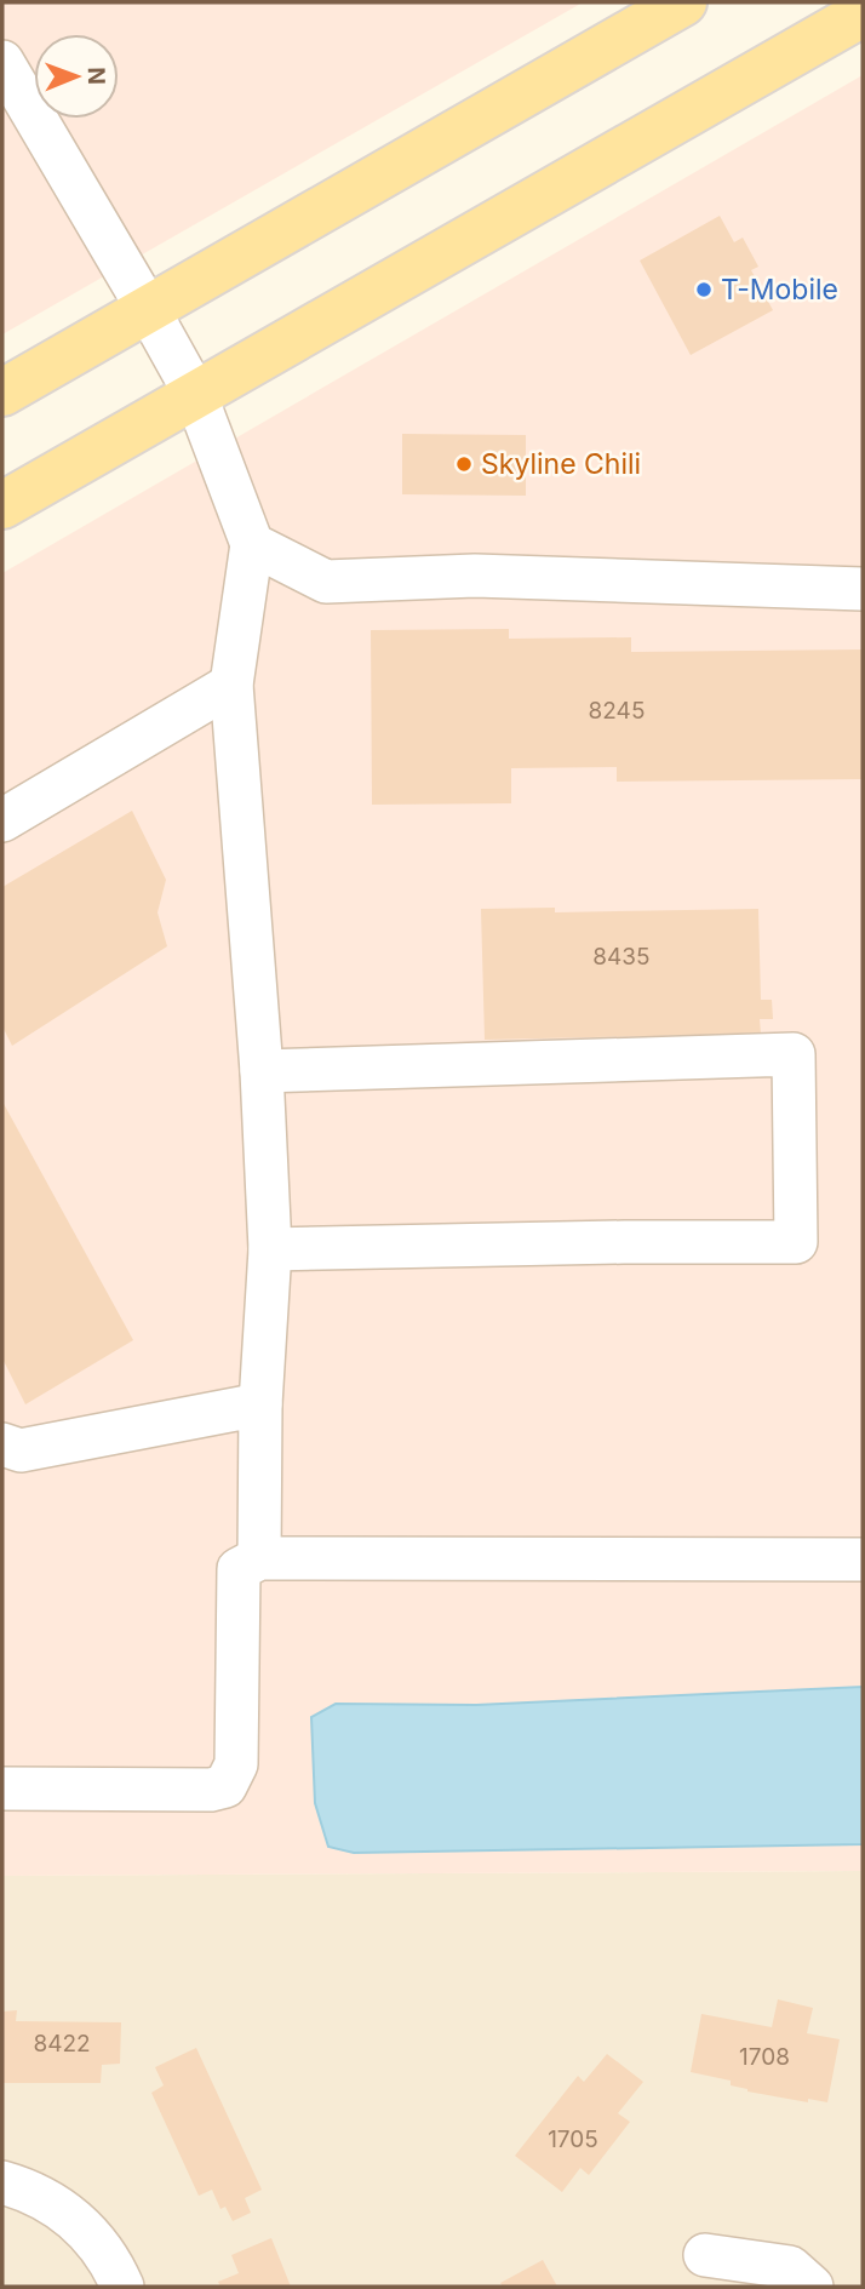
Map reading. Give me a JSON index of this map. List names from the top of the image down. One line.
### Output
{"places":["T-Mobile","Skyline Chili"],"house_numbers":["8245","8435","8422","1708","1705"],"north":"right"}
